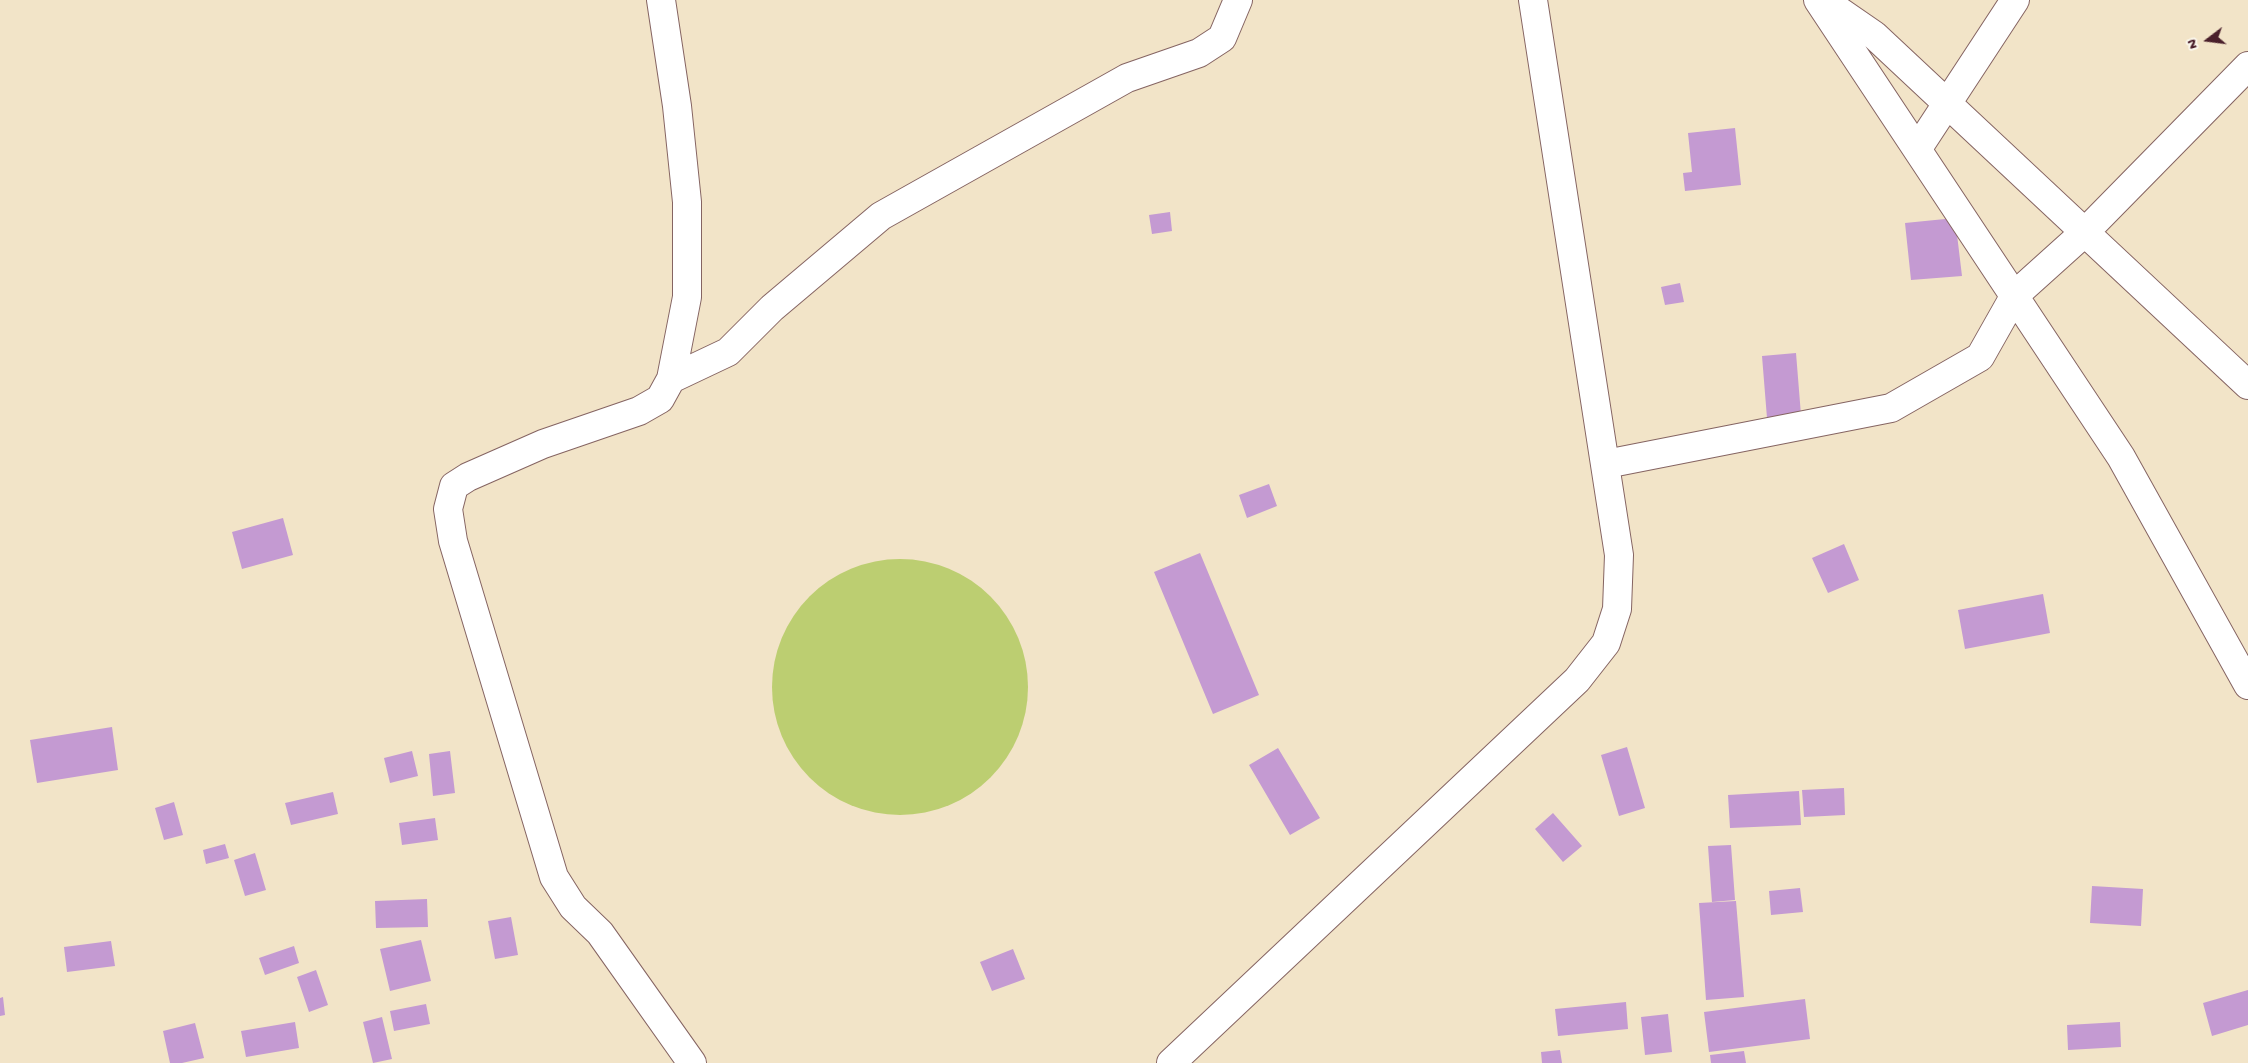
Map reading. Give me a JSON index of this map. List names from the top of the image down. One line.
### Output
{"north":"left"}
